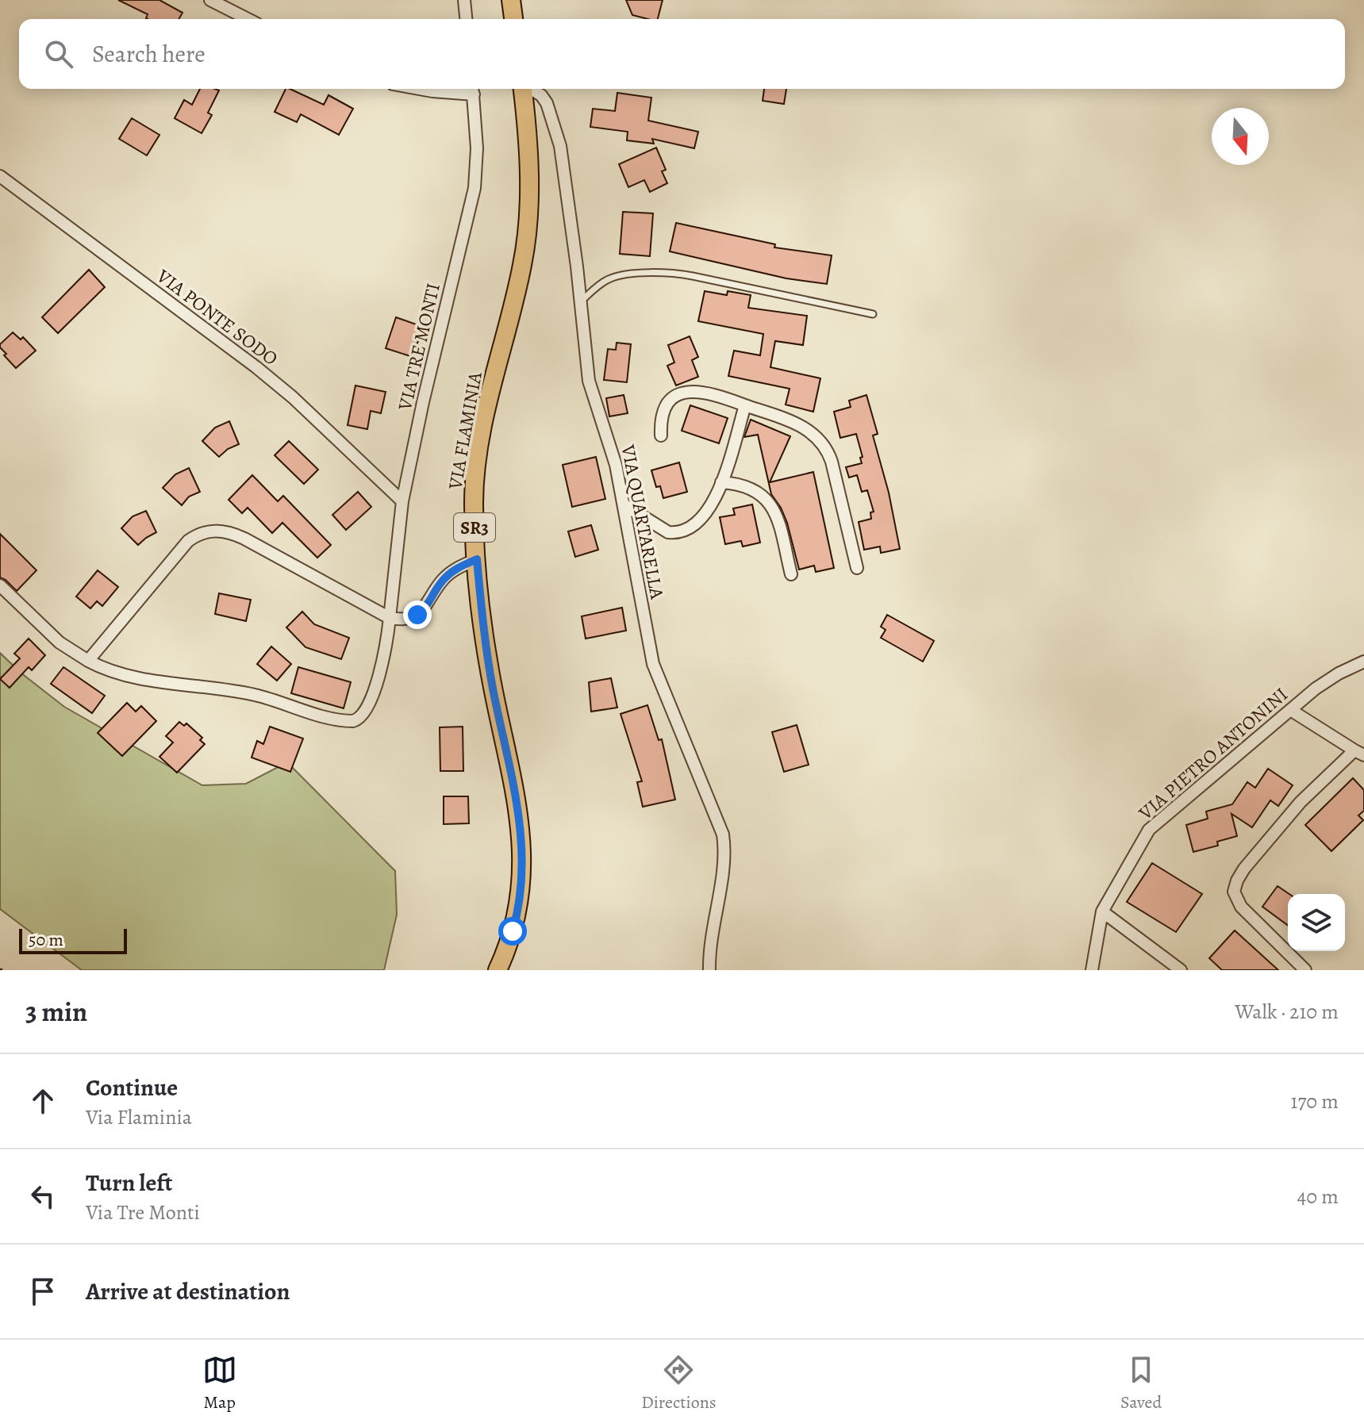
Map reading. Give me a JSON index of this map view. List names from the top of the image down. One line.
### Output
{"streets":{"main road":["VIA FLAMINIA","SR3"],"street":["VIA PONTE SODO","VIA TRE MONTI","VIA QUARTARELLA","VIA PIETRO ANTONINI"]},"crossings":[["VIA PONTE SODO","VIA TRE MONTI"]],"scale_bar":"50 m","north":"bottom","page":{"search":"Search here","scale":"50 m","heading":["3 min","Walk · 210 m"],"list":[["Continue","Via Flaminia","170 m"],["Turn left","Via Tre Monti","40 m"],"Arrive at destination"],"nav":["Map","Directions","Saved"]}}
